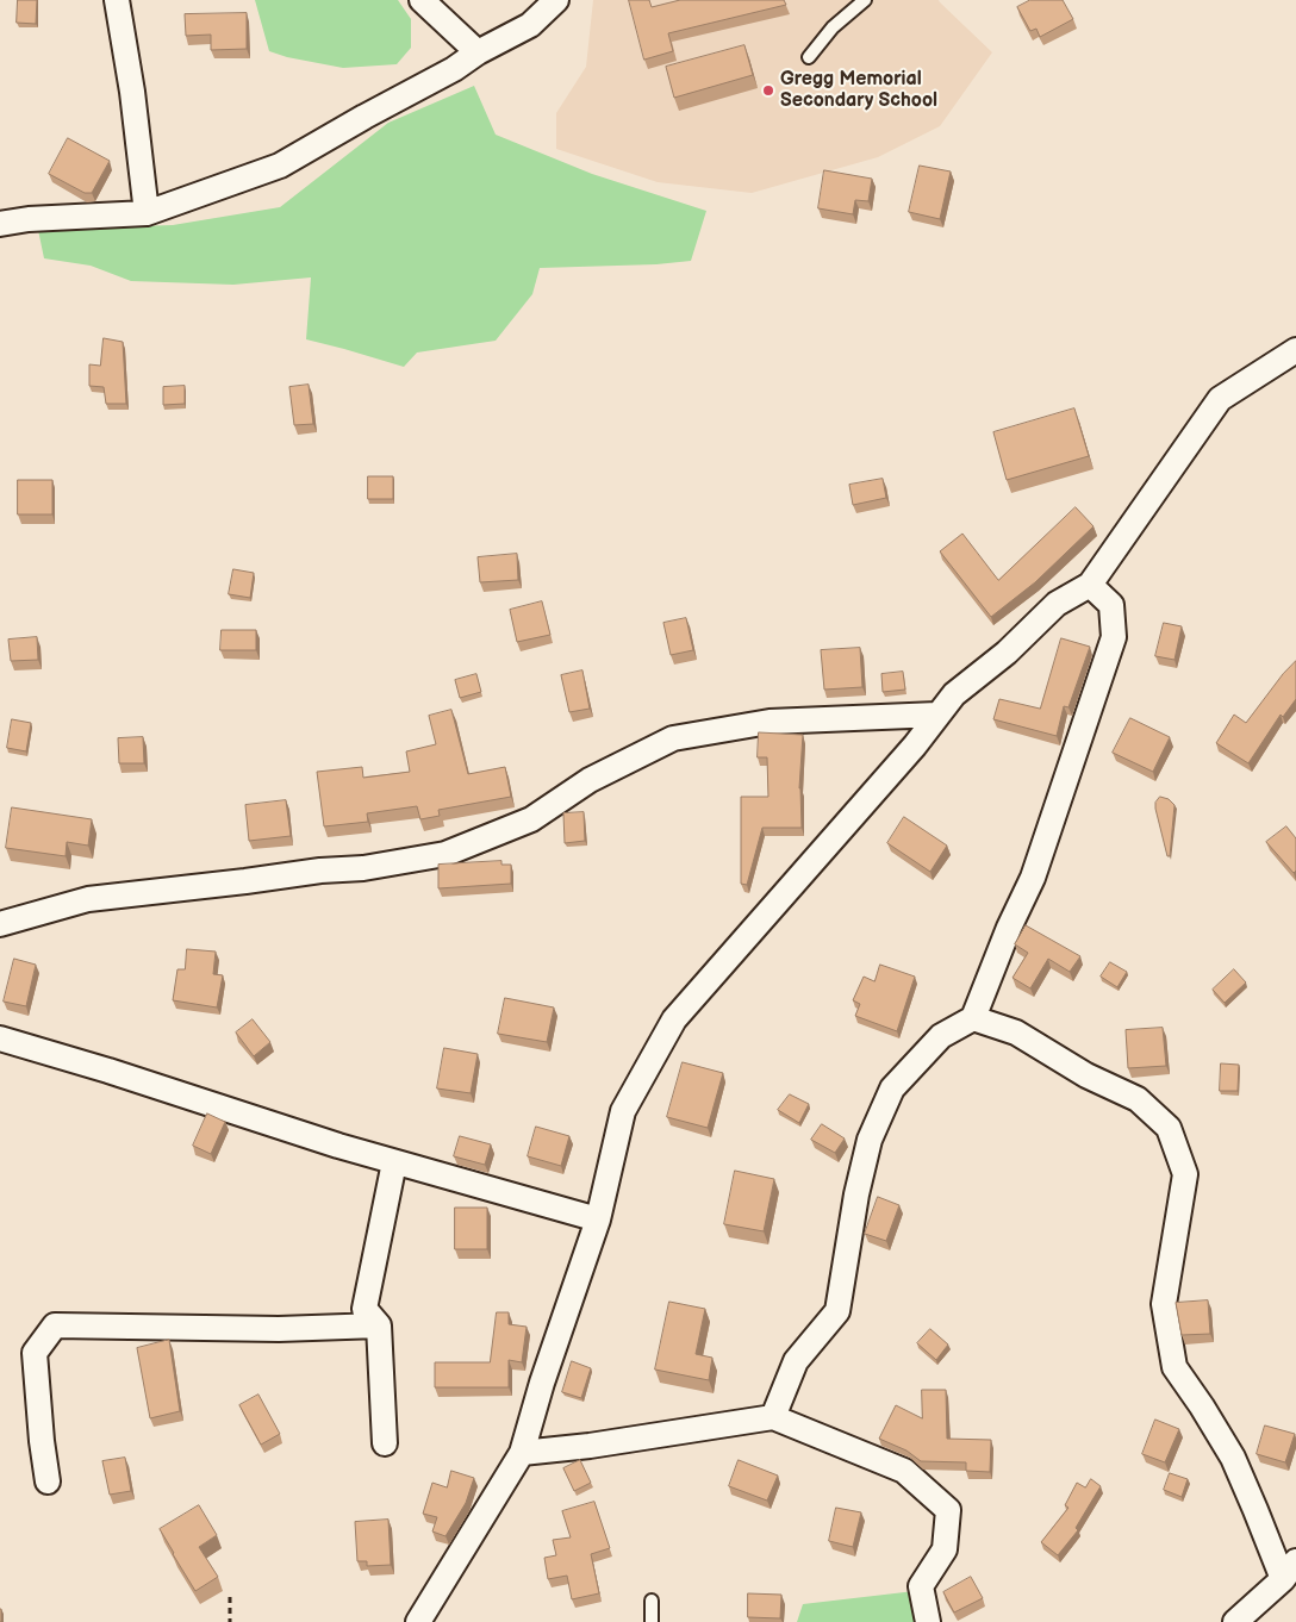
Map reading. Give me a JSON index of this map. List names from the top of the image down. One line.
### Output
{"places":["Gregg Memorial Secondary School"]}
